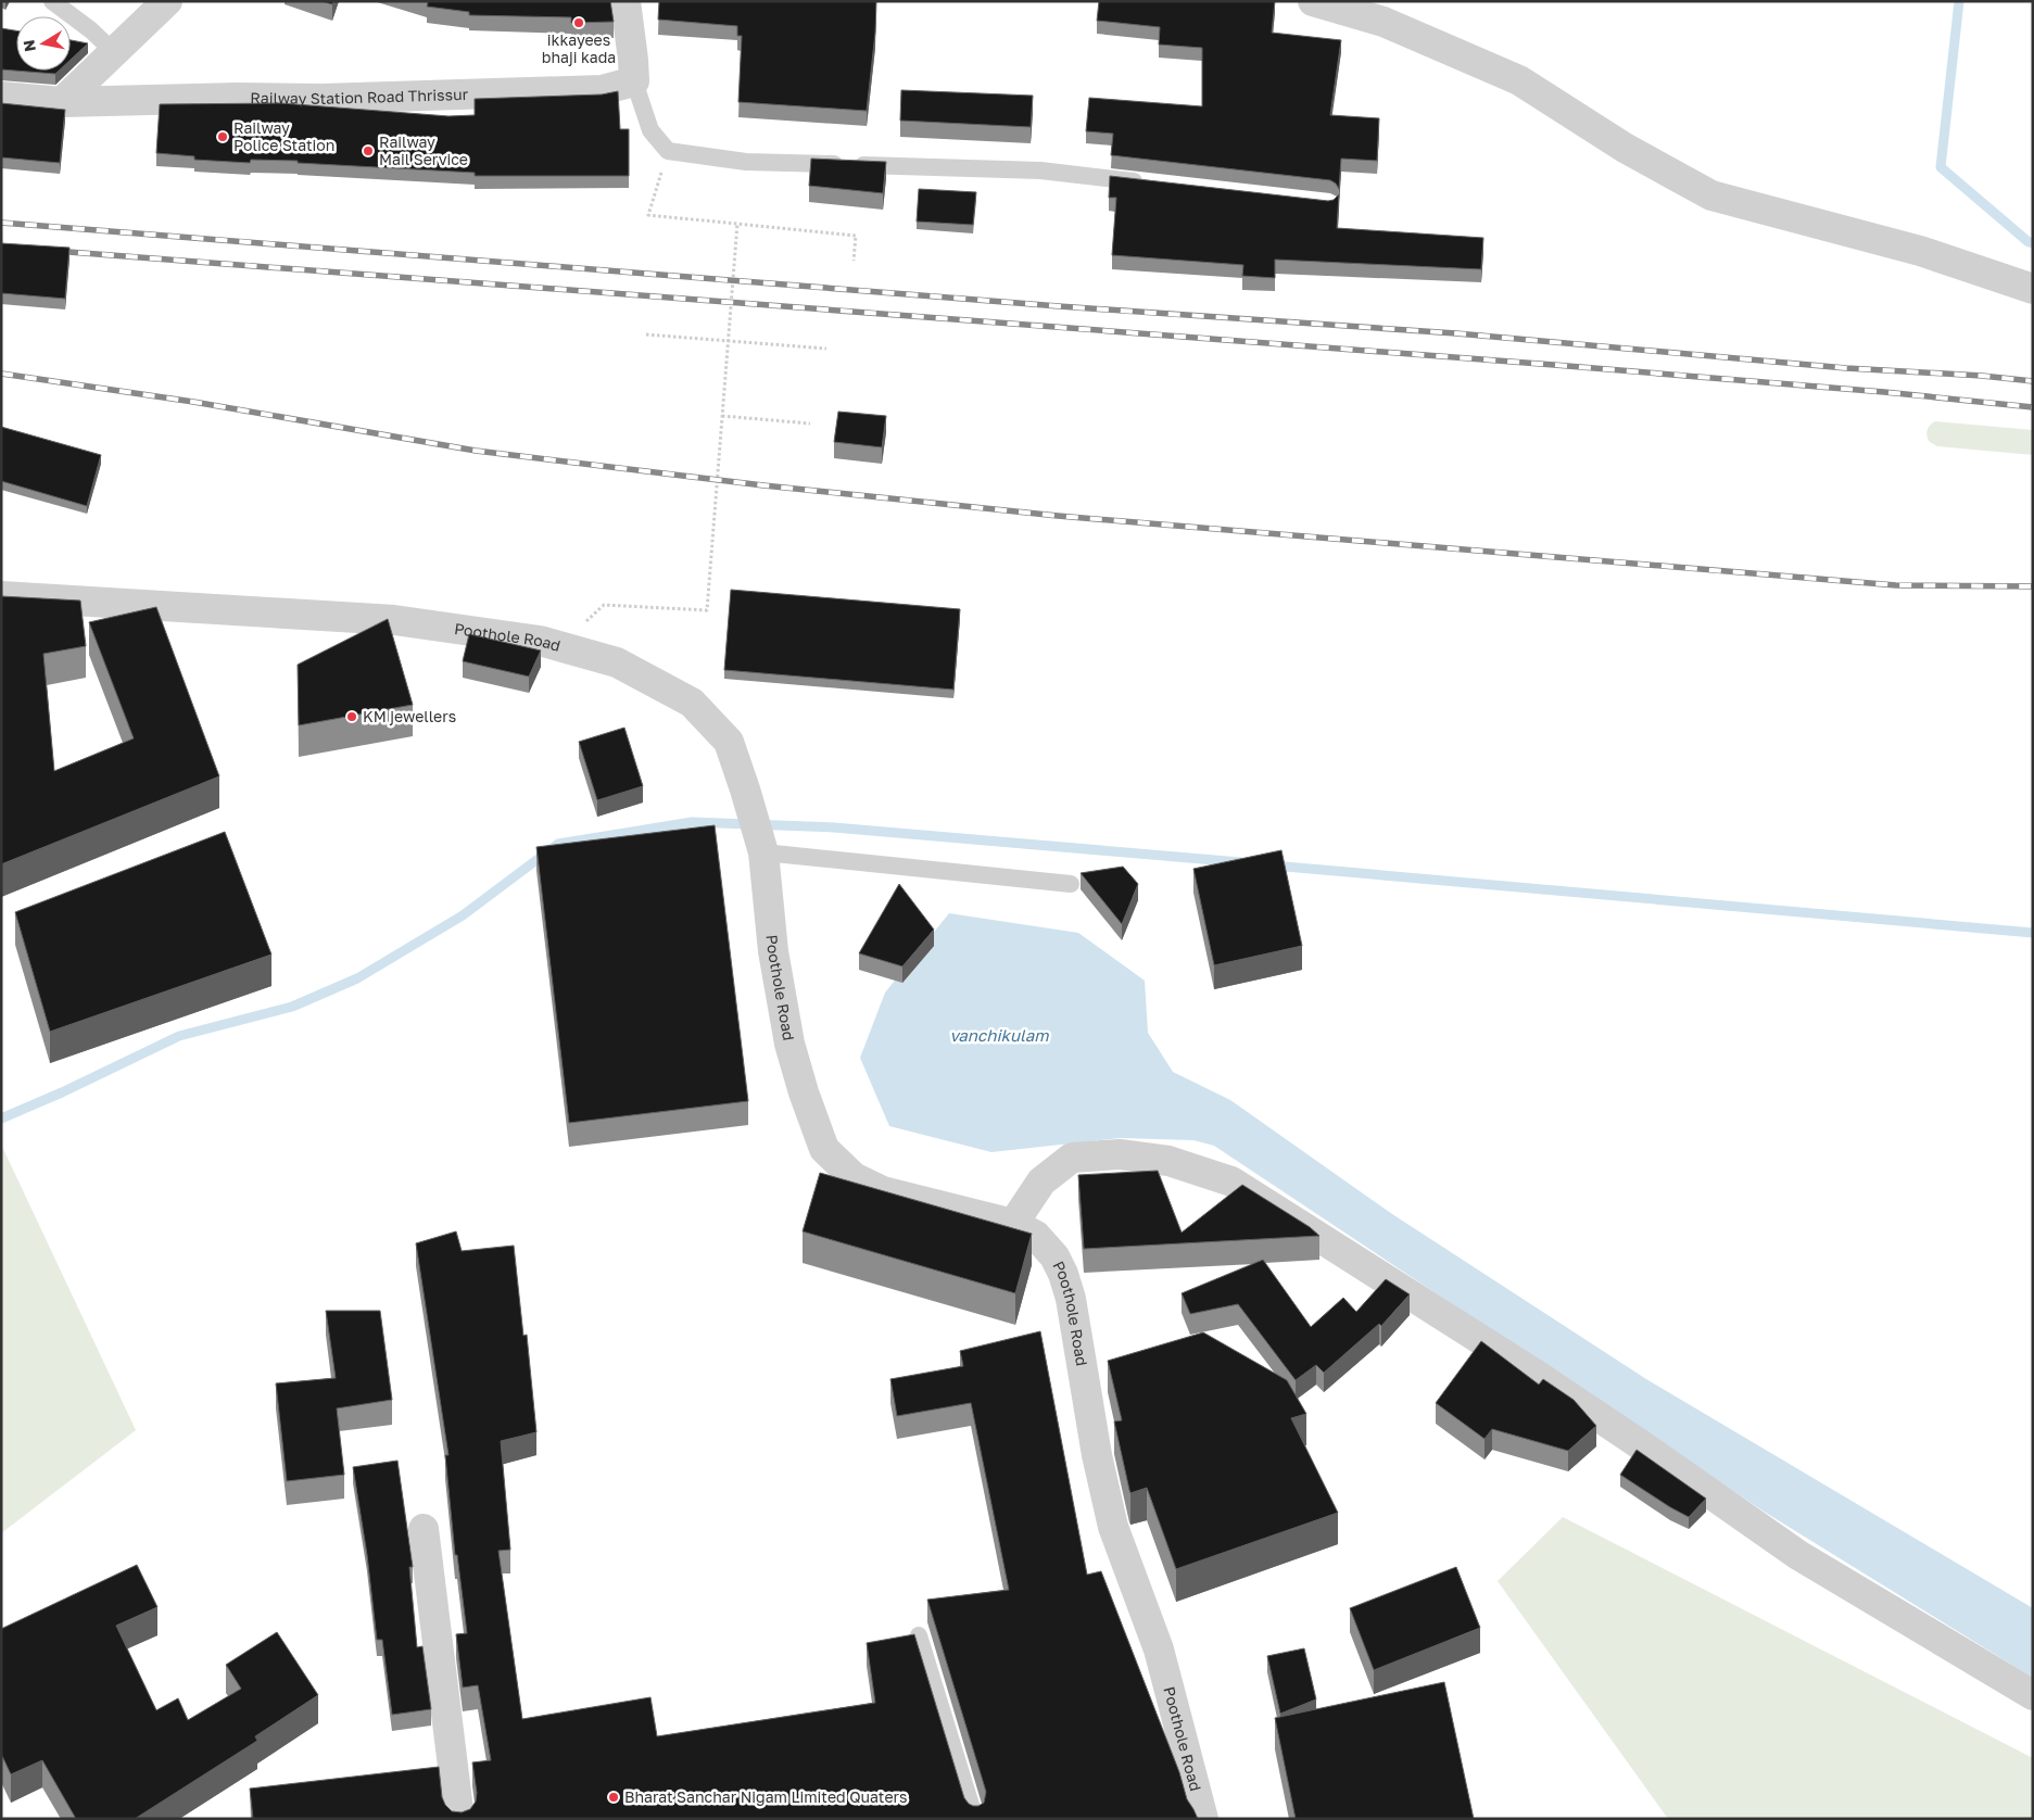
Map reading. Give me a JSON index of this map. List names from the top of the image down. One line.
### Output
{"streets":{"street":["Railway Station Road Thrissur","Poothole Road"]},"water":["vanchikulam"],"places":["ikkayees bhaji kada","Railway Police Station","Railway Mail Service","KM jewellers","Bharat Sanchar Nigam Limited Quaters"],"north":"left"}
